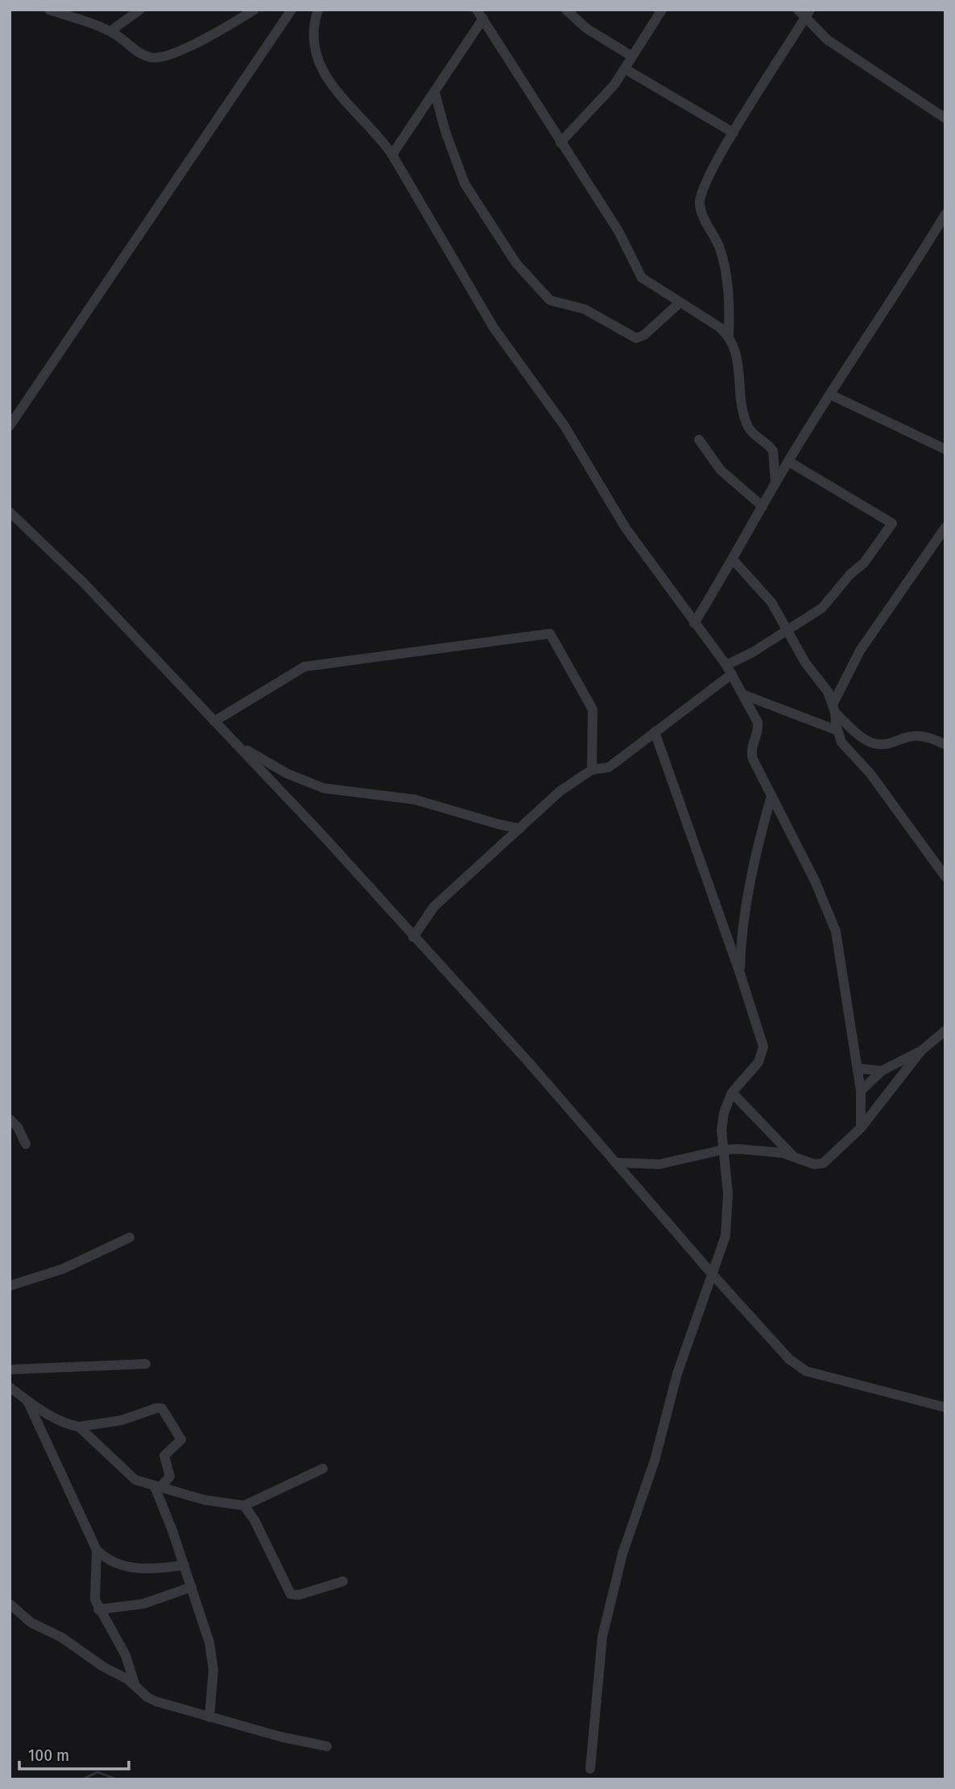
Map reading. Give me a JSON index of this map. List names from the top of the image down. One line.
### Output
{"scale_bar":"100 m"}
